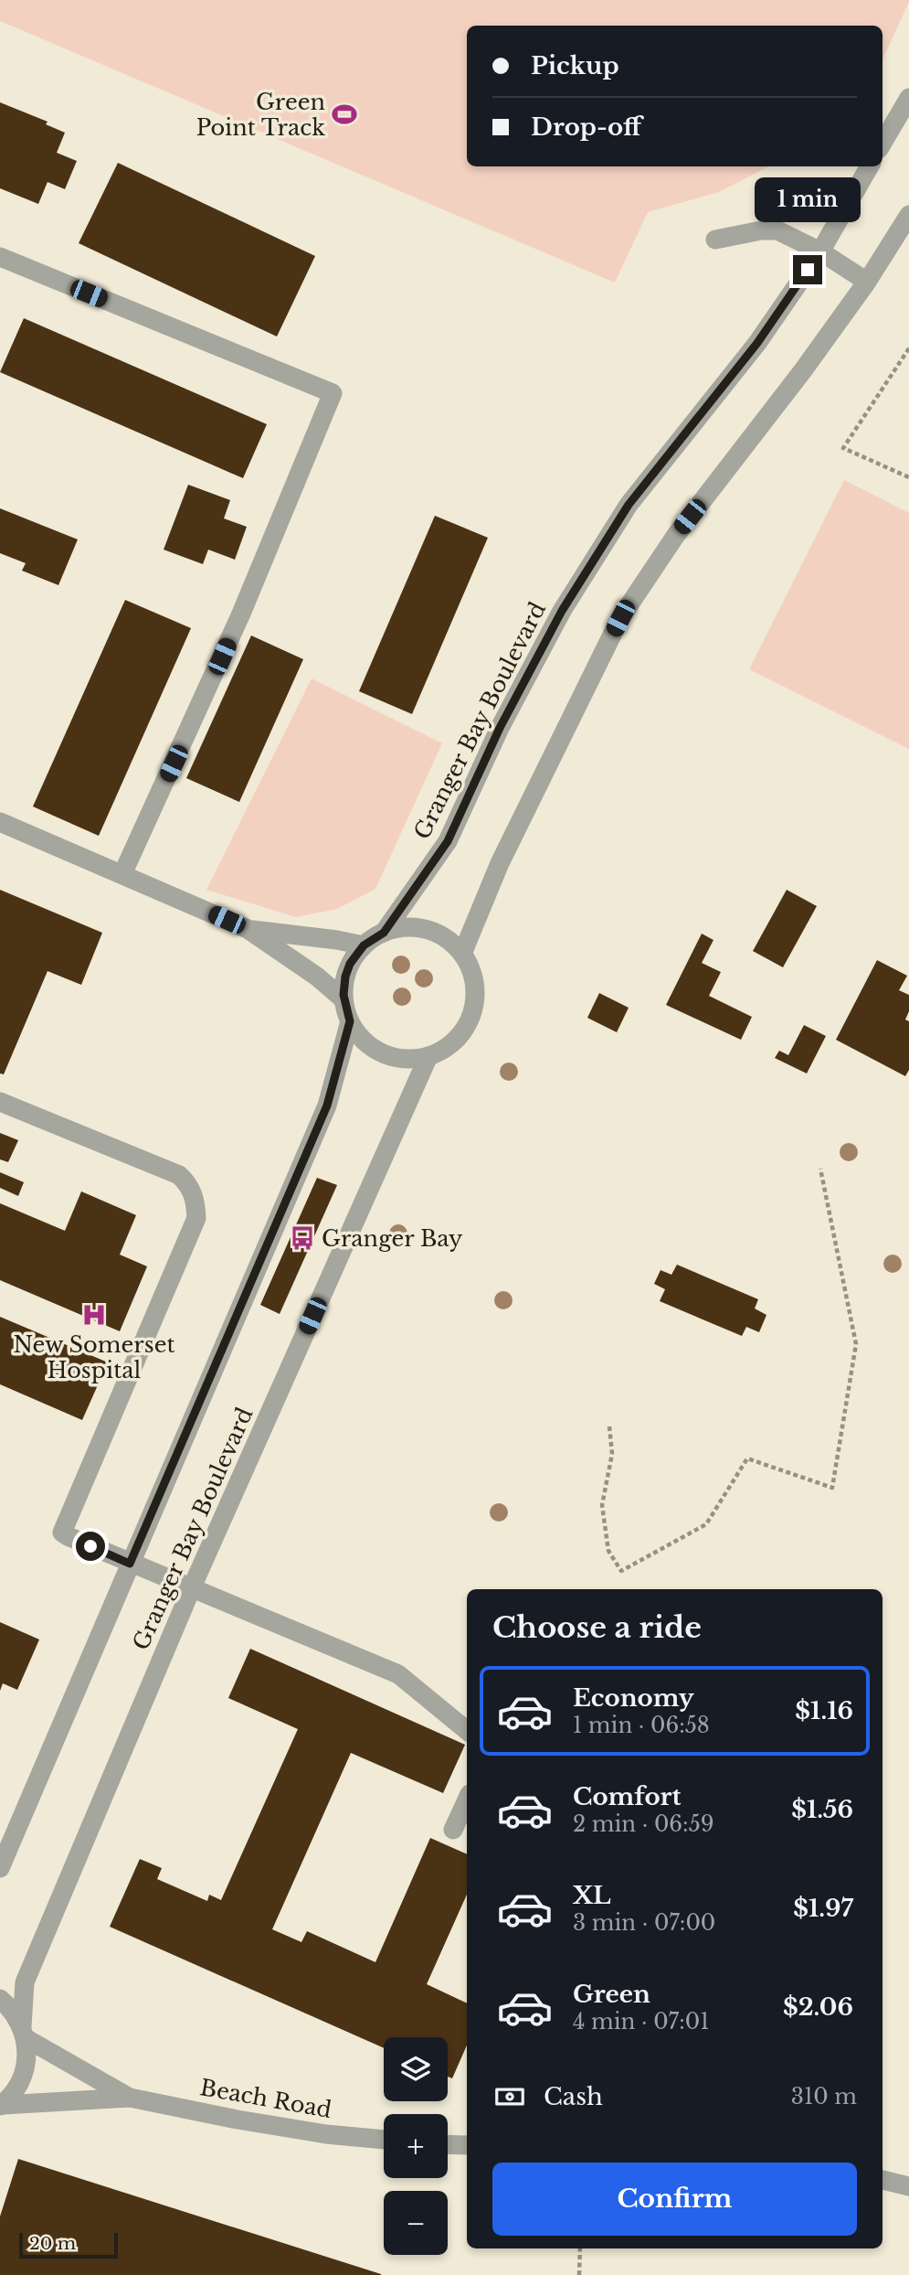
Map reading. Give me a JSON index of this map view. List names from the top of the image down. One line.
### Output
{"streets":{"street":["Granger Bay Boulevard","Beach Road"]},"crossings":[["Granger Bay Boulevard","Beach Road"]],"places":{"sports":["Green Point Track"],"bus stop":["Granger Bay"],"hospital":["New Somerset Hospital"]},"scale_bar":"20 m","page":{"banner":["Pickup","Drop-off"],"bubble":"1 min","heading":"Choose a ride","list":[{"name":"Economy","note":"1 min · 06:58","value":"$1.16"},{"name":"Comfort","note":"2 min · 06:59","value":"$1.56"},{"name":"XL","note":"3 min · 07:00","value":"$1.97"},{"name":"Green","note":"4 min · 07:01","value":"$2.06"}],"map_buttons":["+","−"],"pay":["Cash","310 m"],"buttons":"Confirm","scale":"20 m"}}
